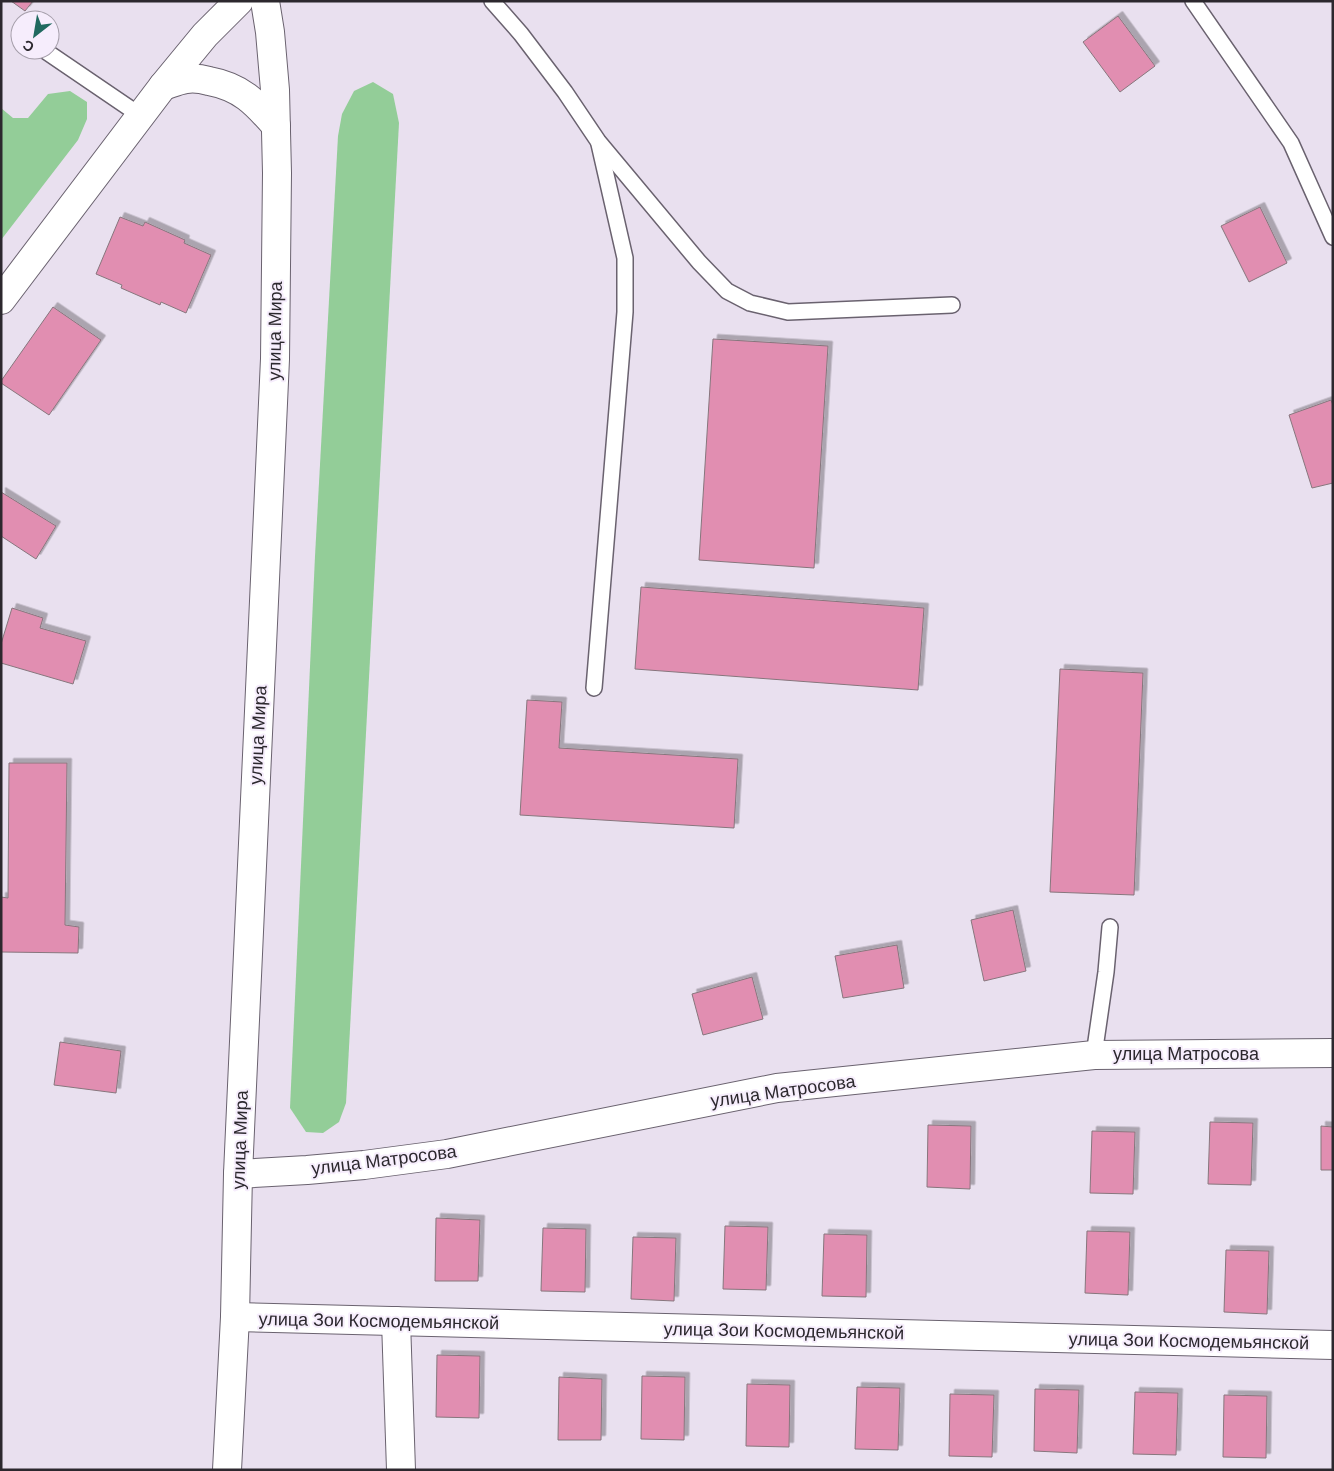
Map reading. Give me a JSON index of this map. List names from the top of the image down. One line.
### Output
{"streets":{"street":["улица Мира","улица Матросова","улица Зои Космодемьянской"]},"crossings":[["улица Мира","улица Матросова"],["улица Мира","улица Зои Космодемьянской"]],"north":"bottom left"}
